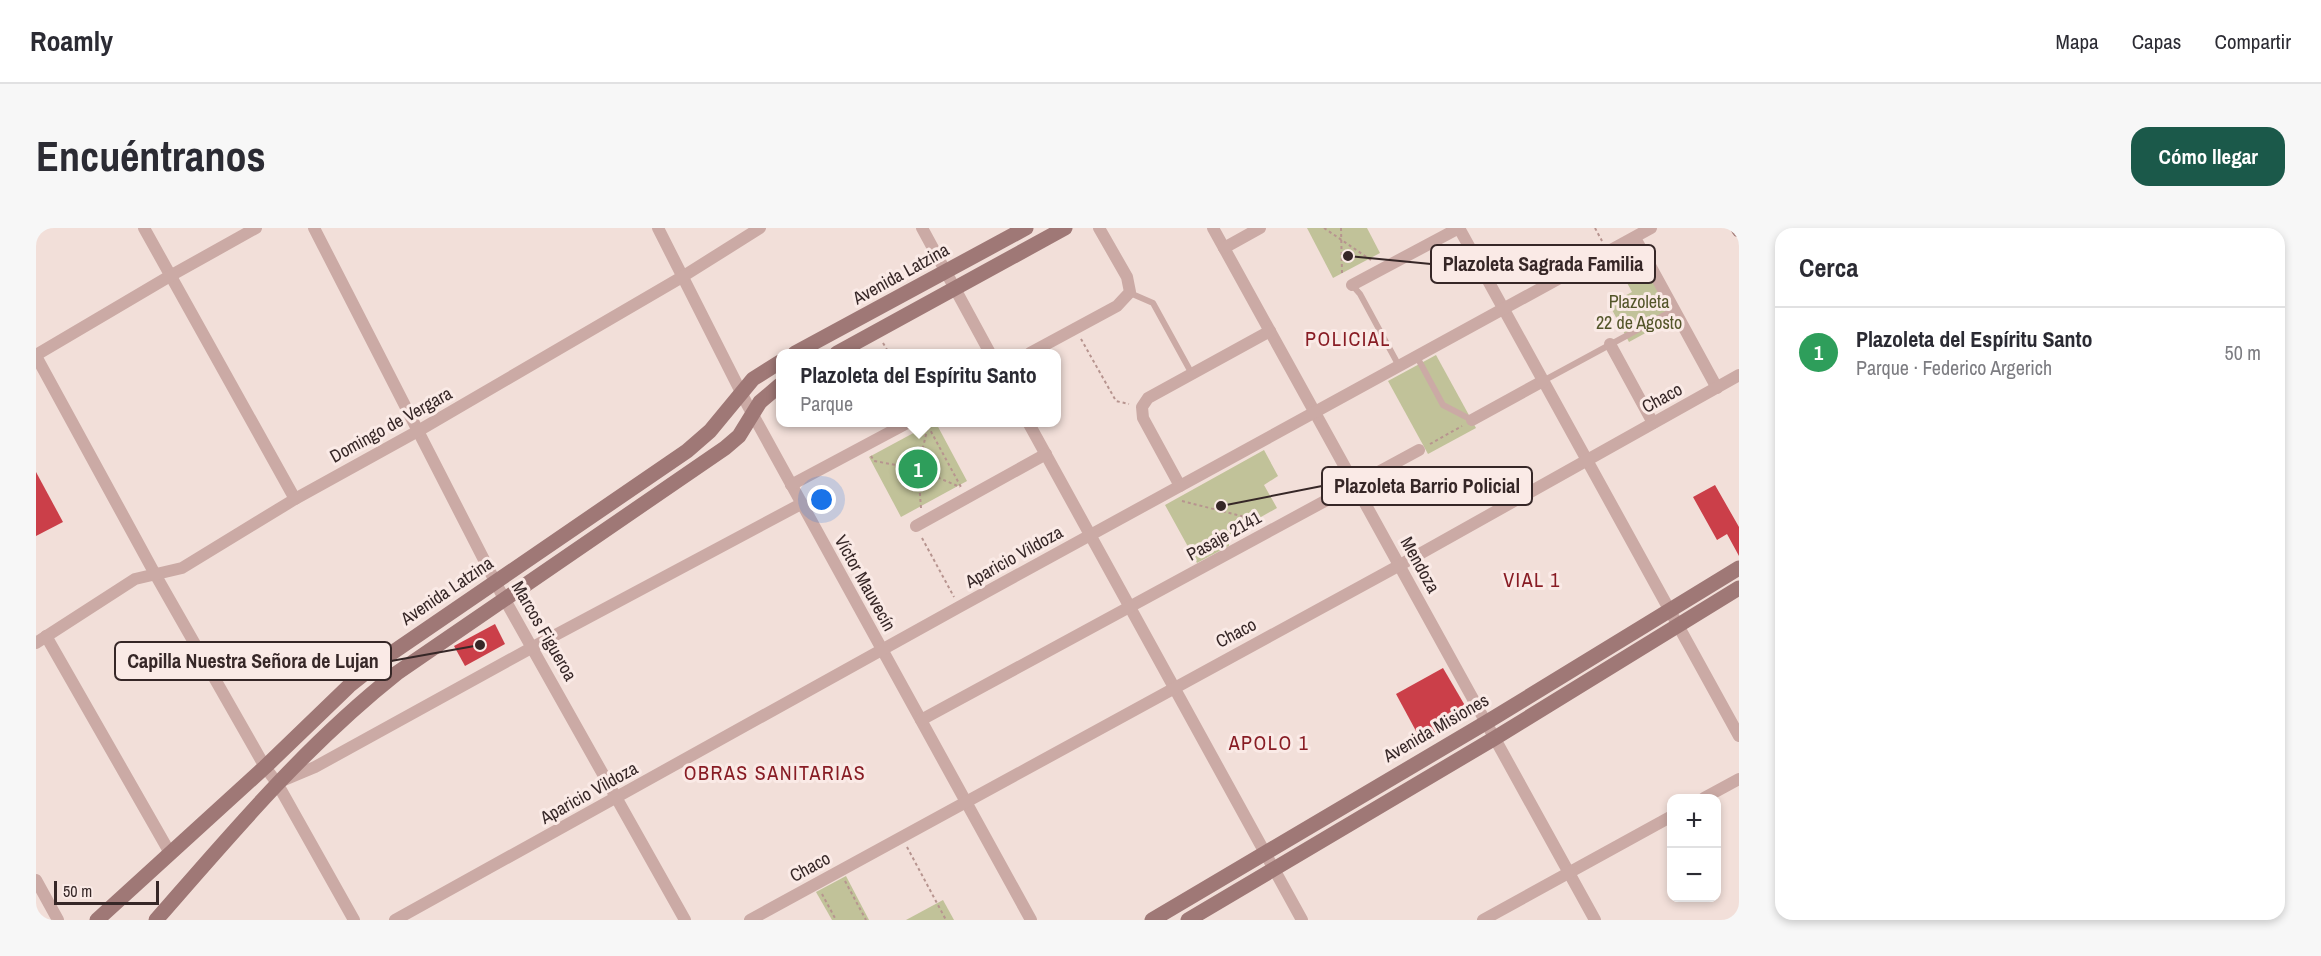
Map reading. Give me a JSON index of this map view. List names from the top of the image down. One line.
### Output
{"streets":{"street":["Avenida Latzina","Chaco","Domingo de Vergara","Pasaje 2141","Aparicio Vildoza","Mendoza","Víctor Mauvecín","Marcos Figueroa","Avenida Misiones"]},"crossings":[["Avenida Latzina","Víctor Mauvecín"],["Avenida Latzina","Marcos Figueroa"],["Chaco","Mendoza"],["Chaco","Víctor Mauvecín"],["Domingo de Vergara","Víctor Mauvecín"],["Domingo de Vergara","Marcos Figueroa"],["Pasaje 2141","Mendoza"],["Pasaje 2141","Víctor Mauvecín"],["Aparicio Vildoza","Mendoza"],["Aparicio Vildoza","Víctor Mauvecín"],["Aparicio Vildoza","Marcos Figueroa"],["Mendoza","Avenida Misiones"]],"districts":["POLICIAL","VIAL 1","APOLO 1","OBRAS SANITARIAS"],"parks":["Plazoleta 22 de Agosto"],"places":["Plazoleta Sagrada Familia","Plazoleta Barrio Policial","Capilla Nuestra Señora de Lujan"],"scale_bar":"50 m","page":{"header":"Roamly","nav":["Mapa","Capas","Compartir"],"buttons":"Cómo llegar","title":"Encuéntranos","heading":"Cerca","list":[{"mark":"1","name":"Plazoleta del Espíritu Santo","note":"Parque · Federico Argerich","value":"50 m"}],"popup":["Plazoleta del Espíritu Santo","Parque"],"pins":"1","map_buttons":["+","−"],"scale":"50 m"}}
